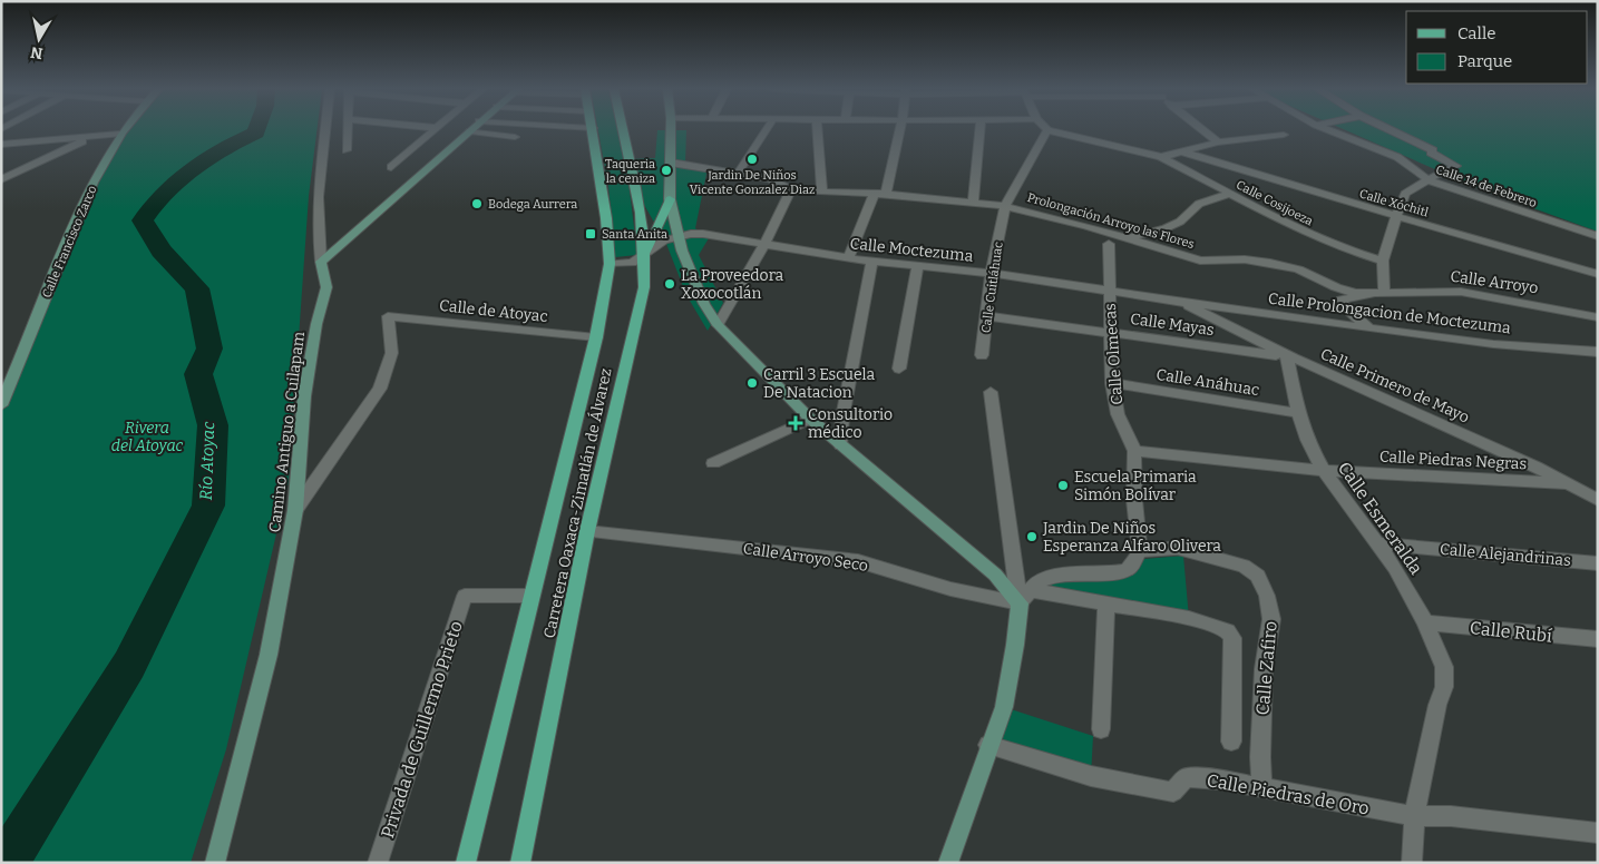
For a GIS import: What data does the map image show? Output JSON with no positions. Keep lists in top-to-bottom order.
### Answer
{
  "streets": {
    "main road": ["Carretera Oaxaca-Zimatlán de Álvarez"],
    "street": [
      "Calle 14 de Febrero",
      "Calle Cosijoeza",
      "Calle Xóchitl",
      "Prolongación Arroyo las Flores",
      "Calle Francisco Zarco",
      "Calle Moctezuma",
      "Calle Arroyo",
      "Calle Cuitláhuac",
      "Calle de Atoyac",
      "Calle Prolongacion de Moctezuma",
      "Calle Mayas",
      "Calle Olmecas",
      "Calle Anáhuac",
      "Calle Primero de Mayo",
      "Camino Antiguo a Cuilapam",
      "Calle Piedras Negras",
      "Calle Esmeralda",
      "Calle Alejandrinas",
      "Calle Arroyo Seco",
      "Calle Rubí",
      "Calle Zafiro",
      "Privada de Guillermo Prieto",
      "Calle Piedras de Oro"
    ]
  },
  "crossings": [
    ["Prolongación Arroyo las Flores", "Calle Arroyo"],
    ["Prolongación Arroyo las Flores", "Calle Cuitláhuac"],
    ["Calle Moctezuma", "Calle Cuitláhuac"],
    ["Calle Moctezuma", "Calle Prolongacion de Moctezuma"],
    ["Calle Moctezuma", "Calle Olmecas"],
    ["Calle Moctezuma", "Calle Primero de Mayo"],
    ["Calle Moctezuma", "Carretera Oaxaca-Zimatlán de Álvarez"],
    ["Calle Cuitláhuac", "Calle Mayas"],
    ["Calle de Atoyac", "Camino Antiguo a Cuilapam"],
    ["Calle de Atoyac", "Carretera Oaxaca-Zimatlán de Álvarez"],
    ["Calle Prolongacion de Moctezuma", "Calle Primero de Mayo"],
    ["Calle Mayas", "Calle Olmecas"],
    ["Calle Mayas", "Calle Primero de Mayo"],
    ["Calle Mayas", "Calle Esmeralda"],
    ["Calle Olmecas", "Calle Anáhuac"],
    ["Calle Olmecas", "Calle Piedras Negras"],
    ["Calle Olmecas", "Calle Zafiro"],
    ["Calle Anáhuac", "Calle Esmeralda"],
    ["Calle Primero de Mayo", "Calle Piedras Negras"],
    ["Calle Primero de Mayo", "Calle Esmeralda"],
    ["Calle Piedras Negras", "Calle Esmeralda"],
    ["Carretera Oaxaca-Zimatlán de Álvarez", "Calle Arroyo Seco"],
    ["Carretera Oaxaca-Zimatlán de Álvarez", "Privada de Guillermo Prieto"],
    ["Calle Esmeralda", "Calle Alejandrinas"],
    ["Calle Esmeralda", "Calle Rubí"],
    ["Calle Esmeralda", "Calle Piedras de Oro"],
    ["Calle Zafiro", "Calle Piedras de Oro"]
  ],
  "water": ["Río Atoyac"],
  "parks": ["Rivera del Atoyac"],
  "places": {
    "other": [
      "Jardin De Niños Vicente Gonzalez Diaz",
      "Taqueria la ceniza",
      "Bodega Aurrera",
      "La Proveedora Xoxocotlán",
      "Carril 3 Escuela De Natacion",
      "Escuela Primaria Simón Bolívar",
      "Jardin De Niños Esperanza Alfaro Olivera"
    ],
    "transit": ["Santa Anita"],
    "health": ["Consultorio médico"]
  },
  "legend": ["Calle", "Parque"],
  "north": "bottom"
}
